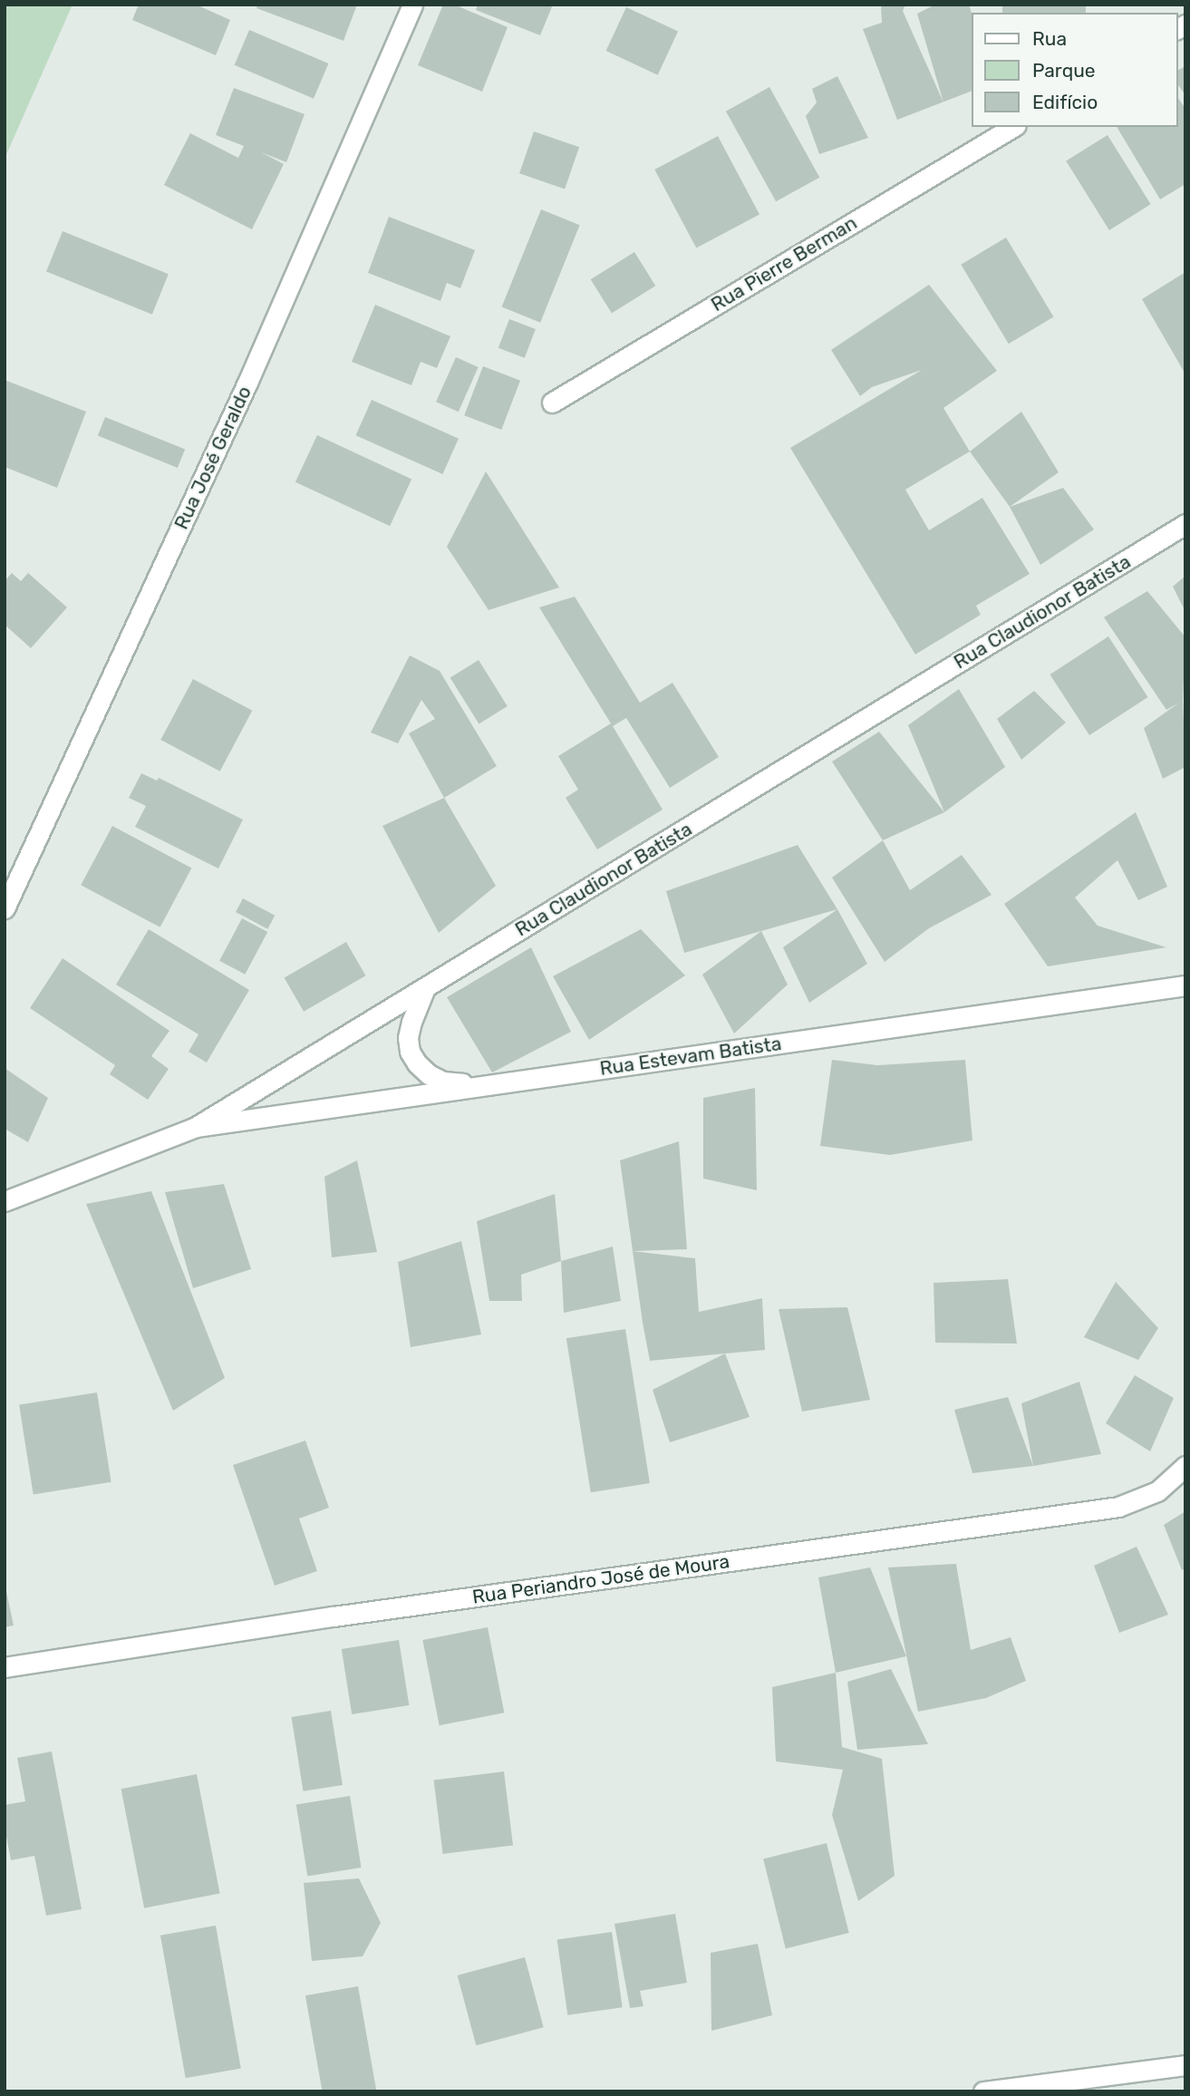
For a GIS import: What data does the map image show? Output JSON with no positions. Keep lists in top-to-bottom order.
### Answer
{
  "streets": {
    "street": [
      "Rua Pierre Berman",
      "Rua José Geraldo",
      "Rua Claudionor Batista",
      "Rua Estevam Batista",
      "Rua Periandro José de Moura"
    ]
  },
  "crossings": [
    ["Rua Claudionor Batista", "Rua Estevam Batista"]
  ],
  "legend": ["Rua", "Parque", "Edifício"]
}
